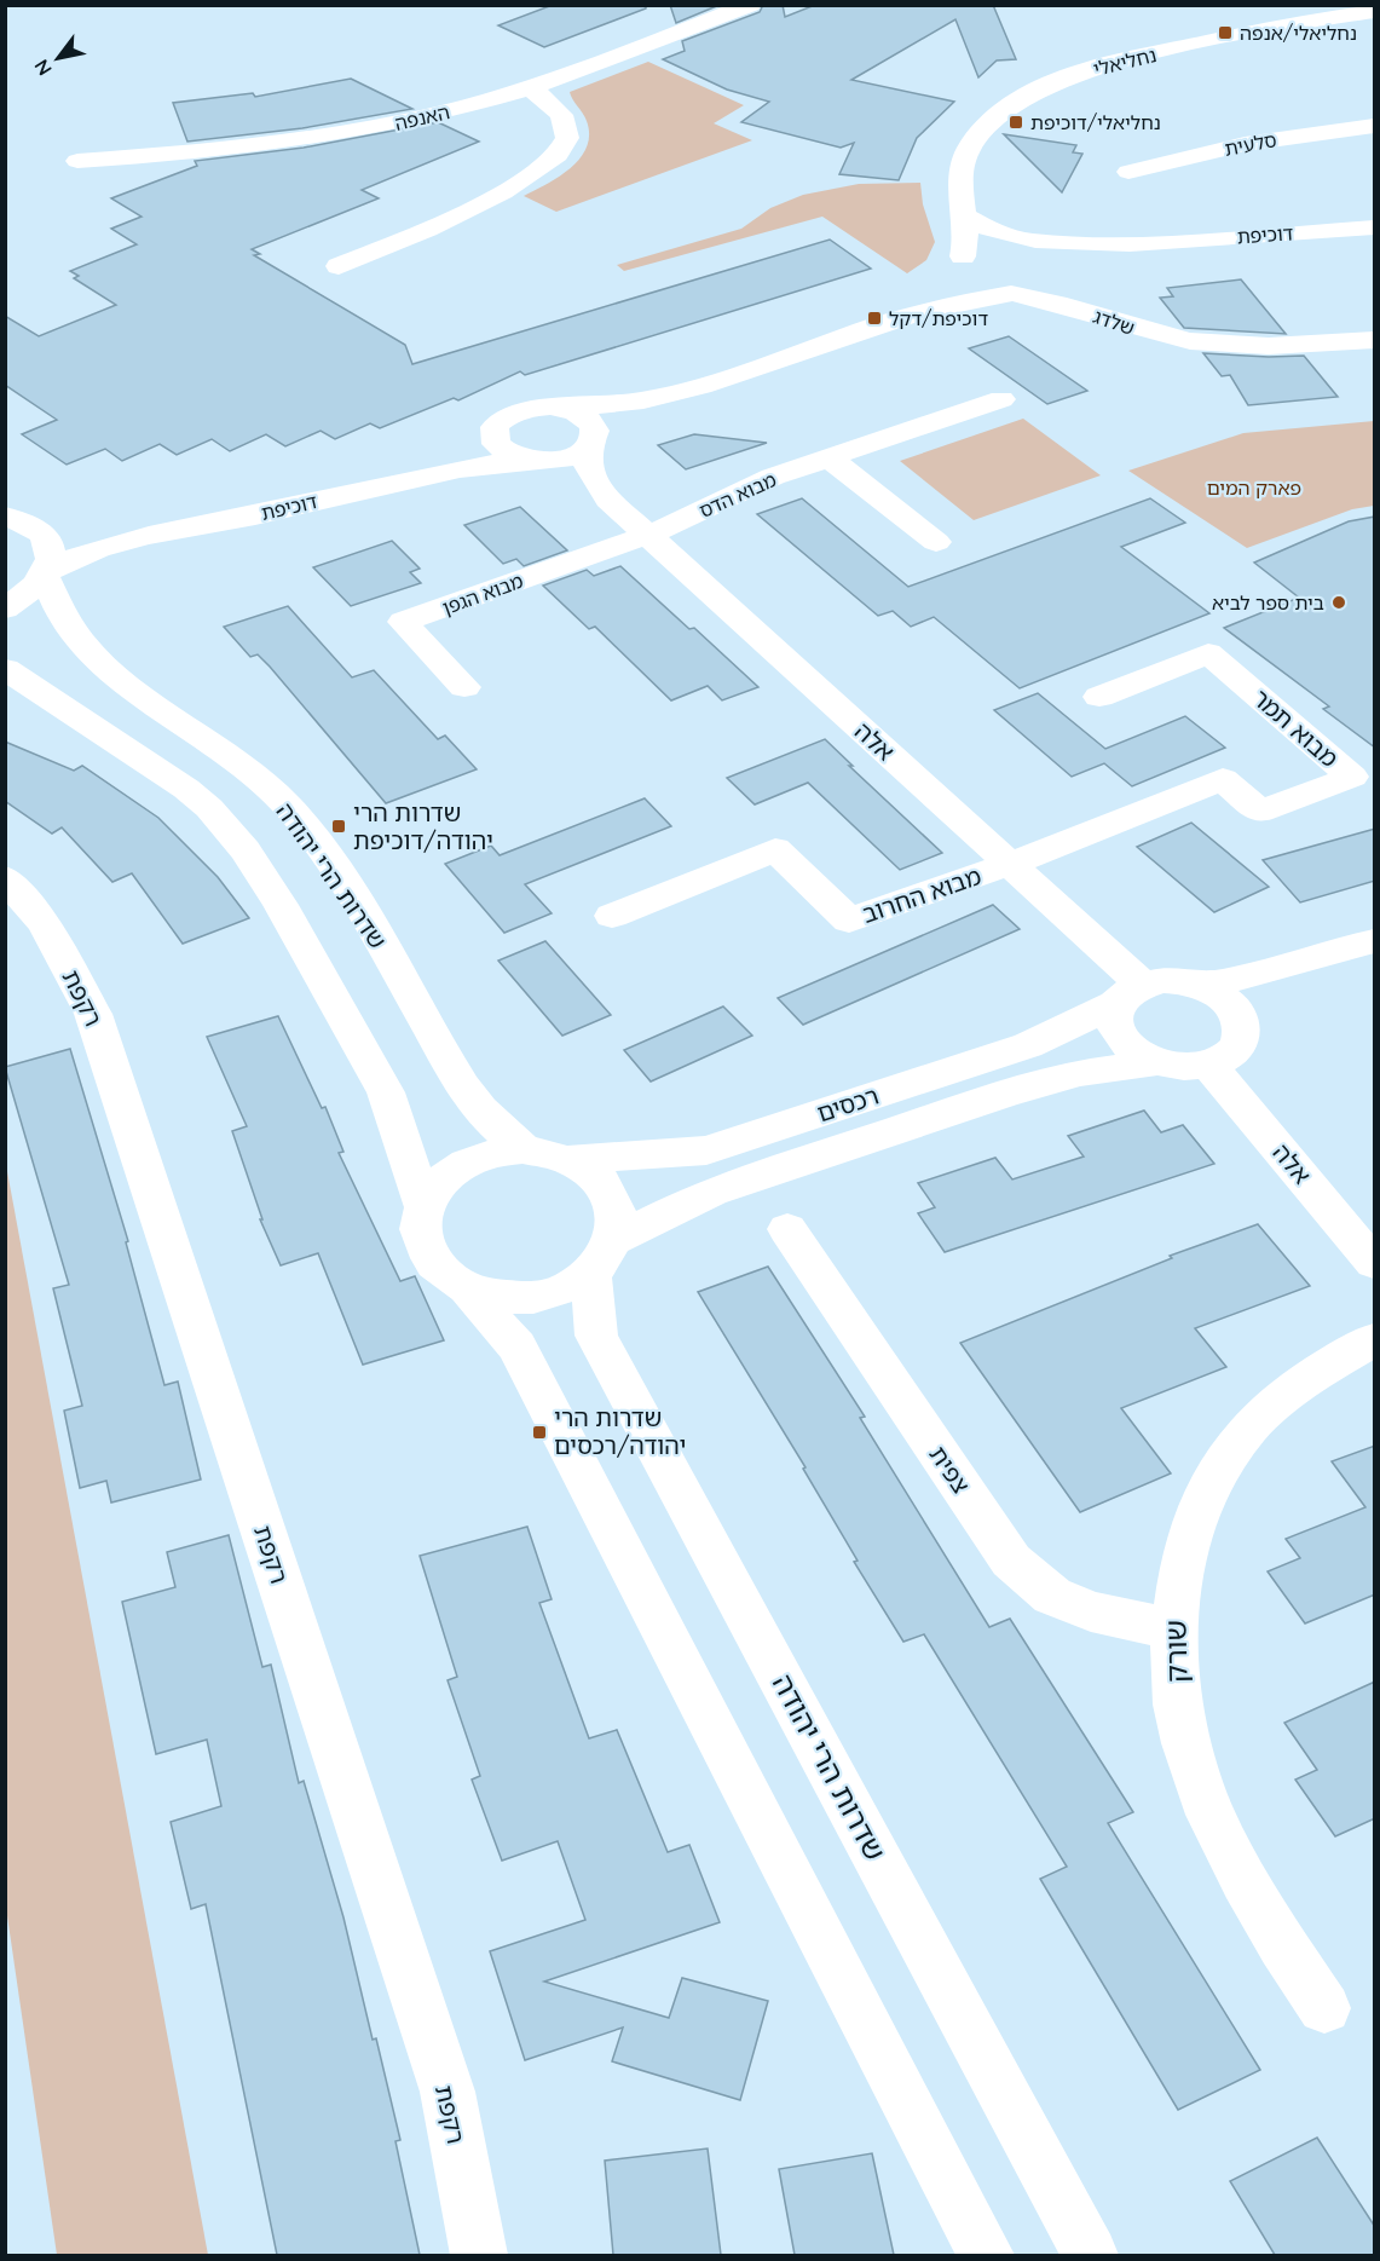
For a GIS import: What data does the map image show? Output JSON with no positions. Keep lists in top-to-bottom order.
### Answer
{
  "streets": {
    "street": [
      "נחליאלי",
      "האנפה",
      "סלעית",
      "דוכיפת",
      "שלדג",
      "מבוא הדס",
      "מבוא הגפן",
      "מבוא תמר",
      "אלה",
      "שדרות הרי יהודה",
      "מבוא החרוב",
      "רקפת",
      "רכסים",
      "צפית",
      "שורק"
    ]
  },
  "crossings": [
    ["דוכיפת", "שלדג"],
    ["דוכיפת", "אלה"],
    ["דוכיפת", "שדרות הרי יהודה"],
    ["מבוא הדס", "מבוא הגפן"],
    ["מבוא הדס", "אלה"],
    ["מבוא הגפן", "אלה"],
    ["מבוא תמר", "אלה"],
    ["מבוא תמר", "מבוא החרוב"],
    ["אלה", "מבוא החרוב"],
    ["אלה", "רכסים"],
    ["שדרות הרי יהודה", "רכסים"],
    ["צפית", "שורק"]
  ],
  "parks": ["פארק המים"],
  "places": {
    "transit": [
      "נחליאלי/אנפה",
      "נחליאלי/דוכיפת",
      "דוכיפת/דקל",
      "שדרות הרי יהודה/דוכיפת",
      "שדרות הרי יהודה/רכסים"
    ],
    "other": ["בית ספר לביא"]
  },
  "north": "bottom left"
}
